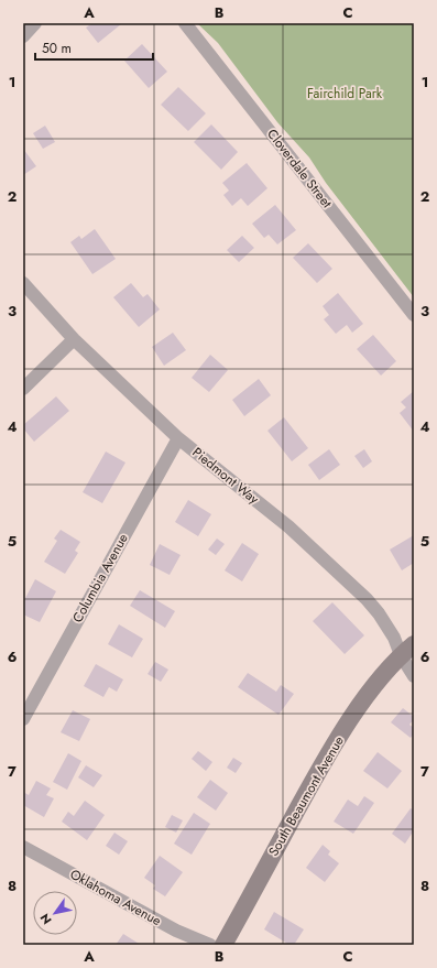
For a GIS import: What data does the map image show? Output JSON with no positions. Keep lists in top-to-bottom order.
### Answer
{
  "streets": {
    "street": [
      "Cloverdale Street",
      "Piedmont Way",
      "Columbia Avenue",
      "South Beaumont Avenue",
      "Oklahoma Avenue"
    ]
  },
  "crossings": [
    ["Piedmont Way", "Columbia Avenue"],
    ["Piedmont Way", "South Beaumont Avenue"]
  ],
  "parks": ["Fairchild Park"],
  "scale_bar": "50 m",
  "north": "bottom left",
  "grid": {
    "columns": ["A", "B", "C"],
    "rows": [
      "1",
      "2",
      "3",
      "4",
      "5",
      "6",
      "7",
      "8"
    ]
  }
}
